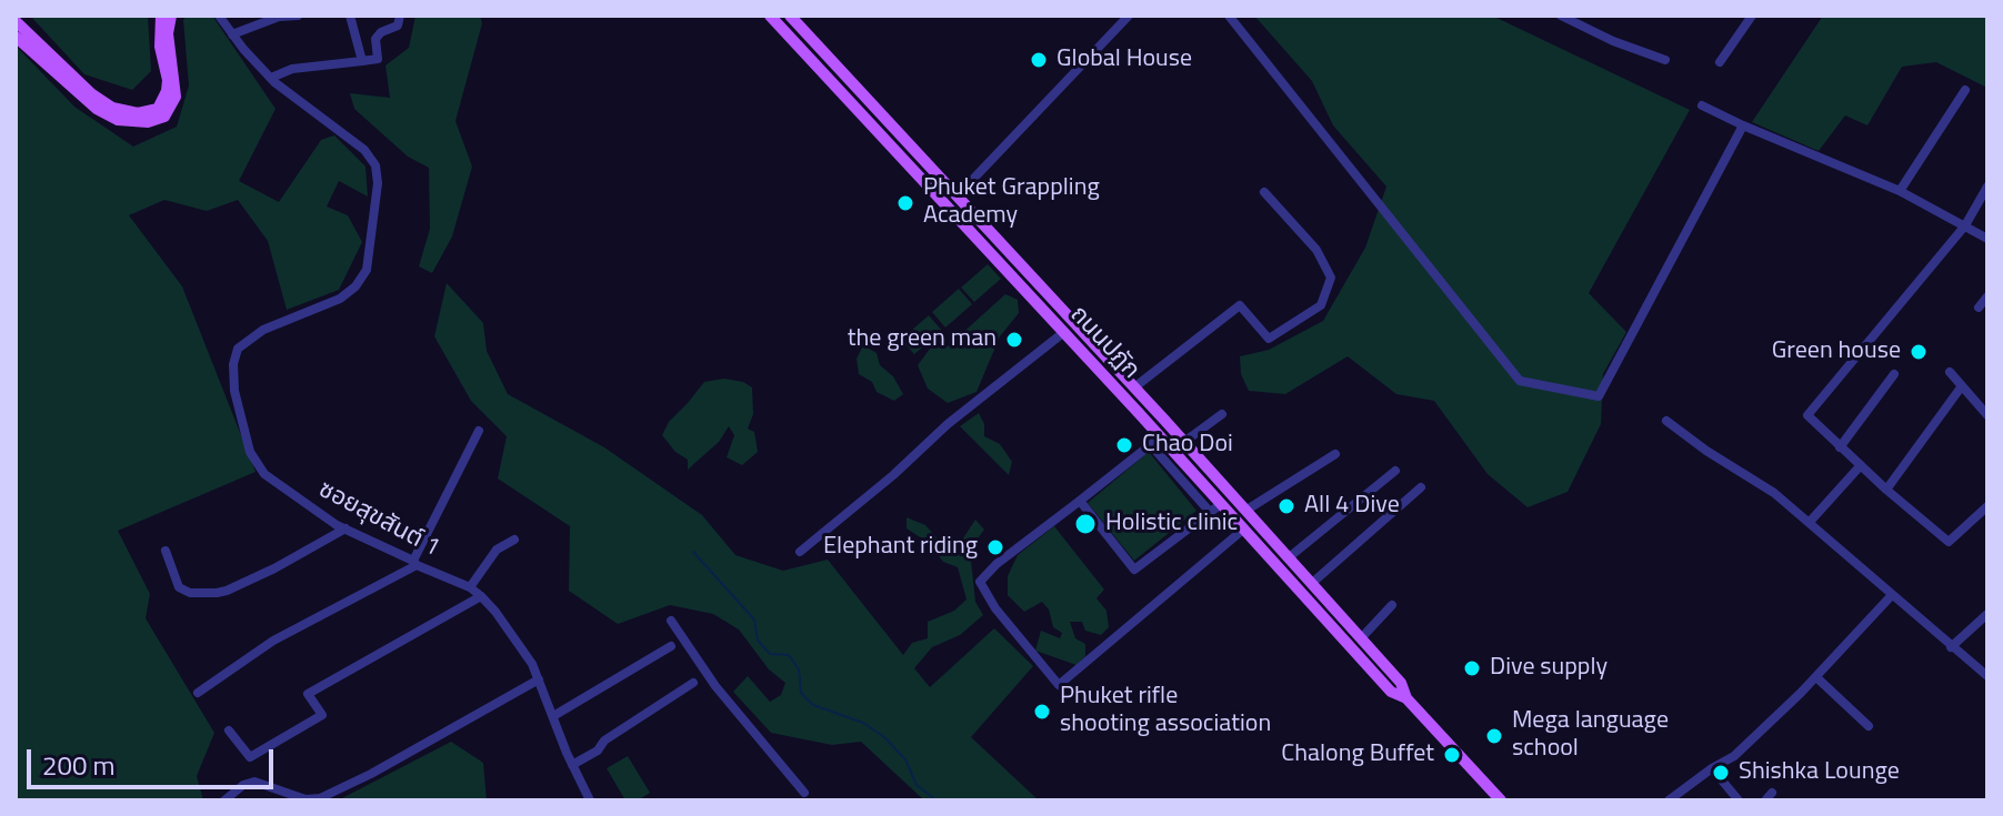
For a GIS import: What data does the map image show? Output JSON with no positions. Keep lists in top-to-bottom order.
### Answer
{
  "streets": {
    "main road": ["ถนนปฏัก"],
    "street": ["ซอยสุขสันต์ 1"]
  },
  "places": [
    "Global House",
    "Phuket Grappling Academy",
    "the green man",
    "Green house",
    "Chao Doi",
    "All 4 Dive",
    "Holistic clinic",
    "Elephant riding",
    "Dive supply",
    "Phuket rifle shooting association",
    "Mega language school",
    "Chalong Buffet",
    "Shishka Lounge"
  ],
  "scale_bar": "200 m"
}
